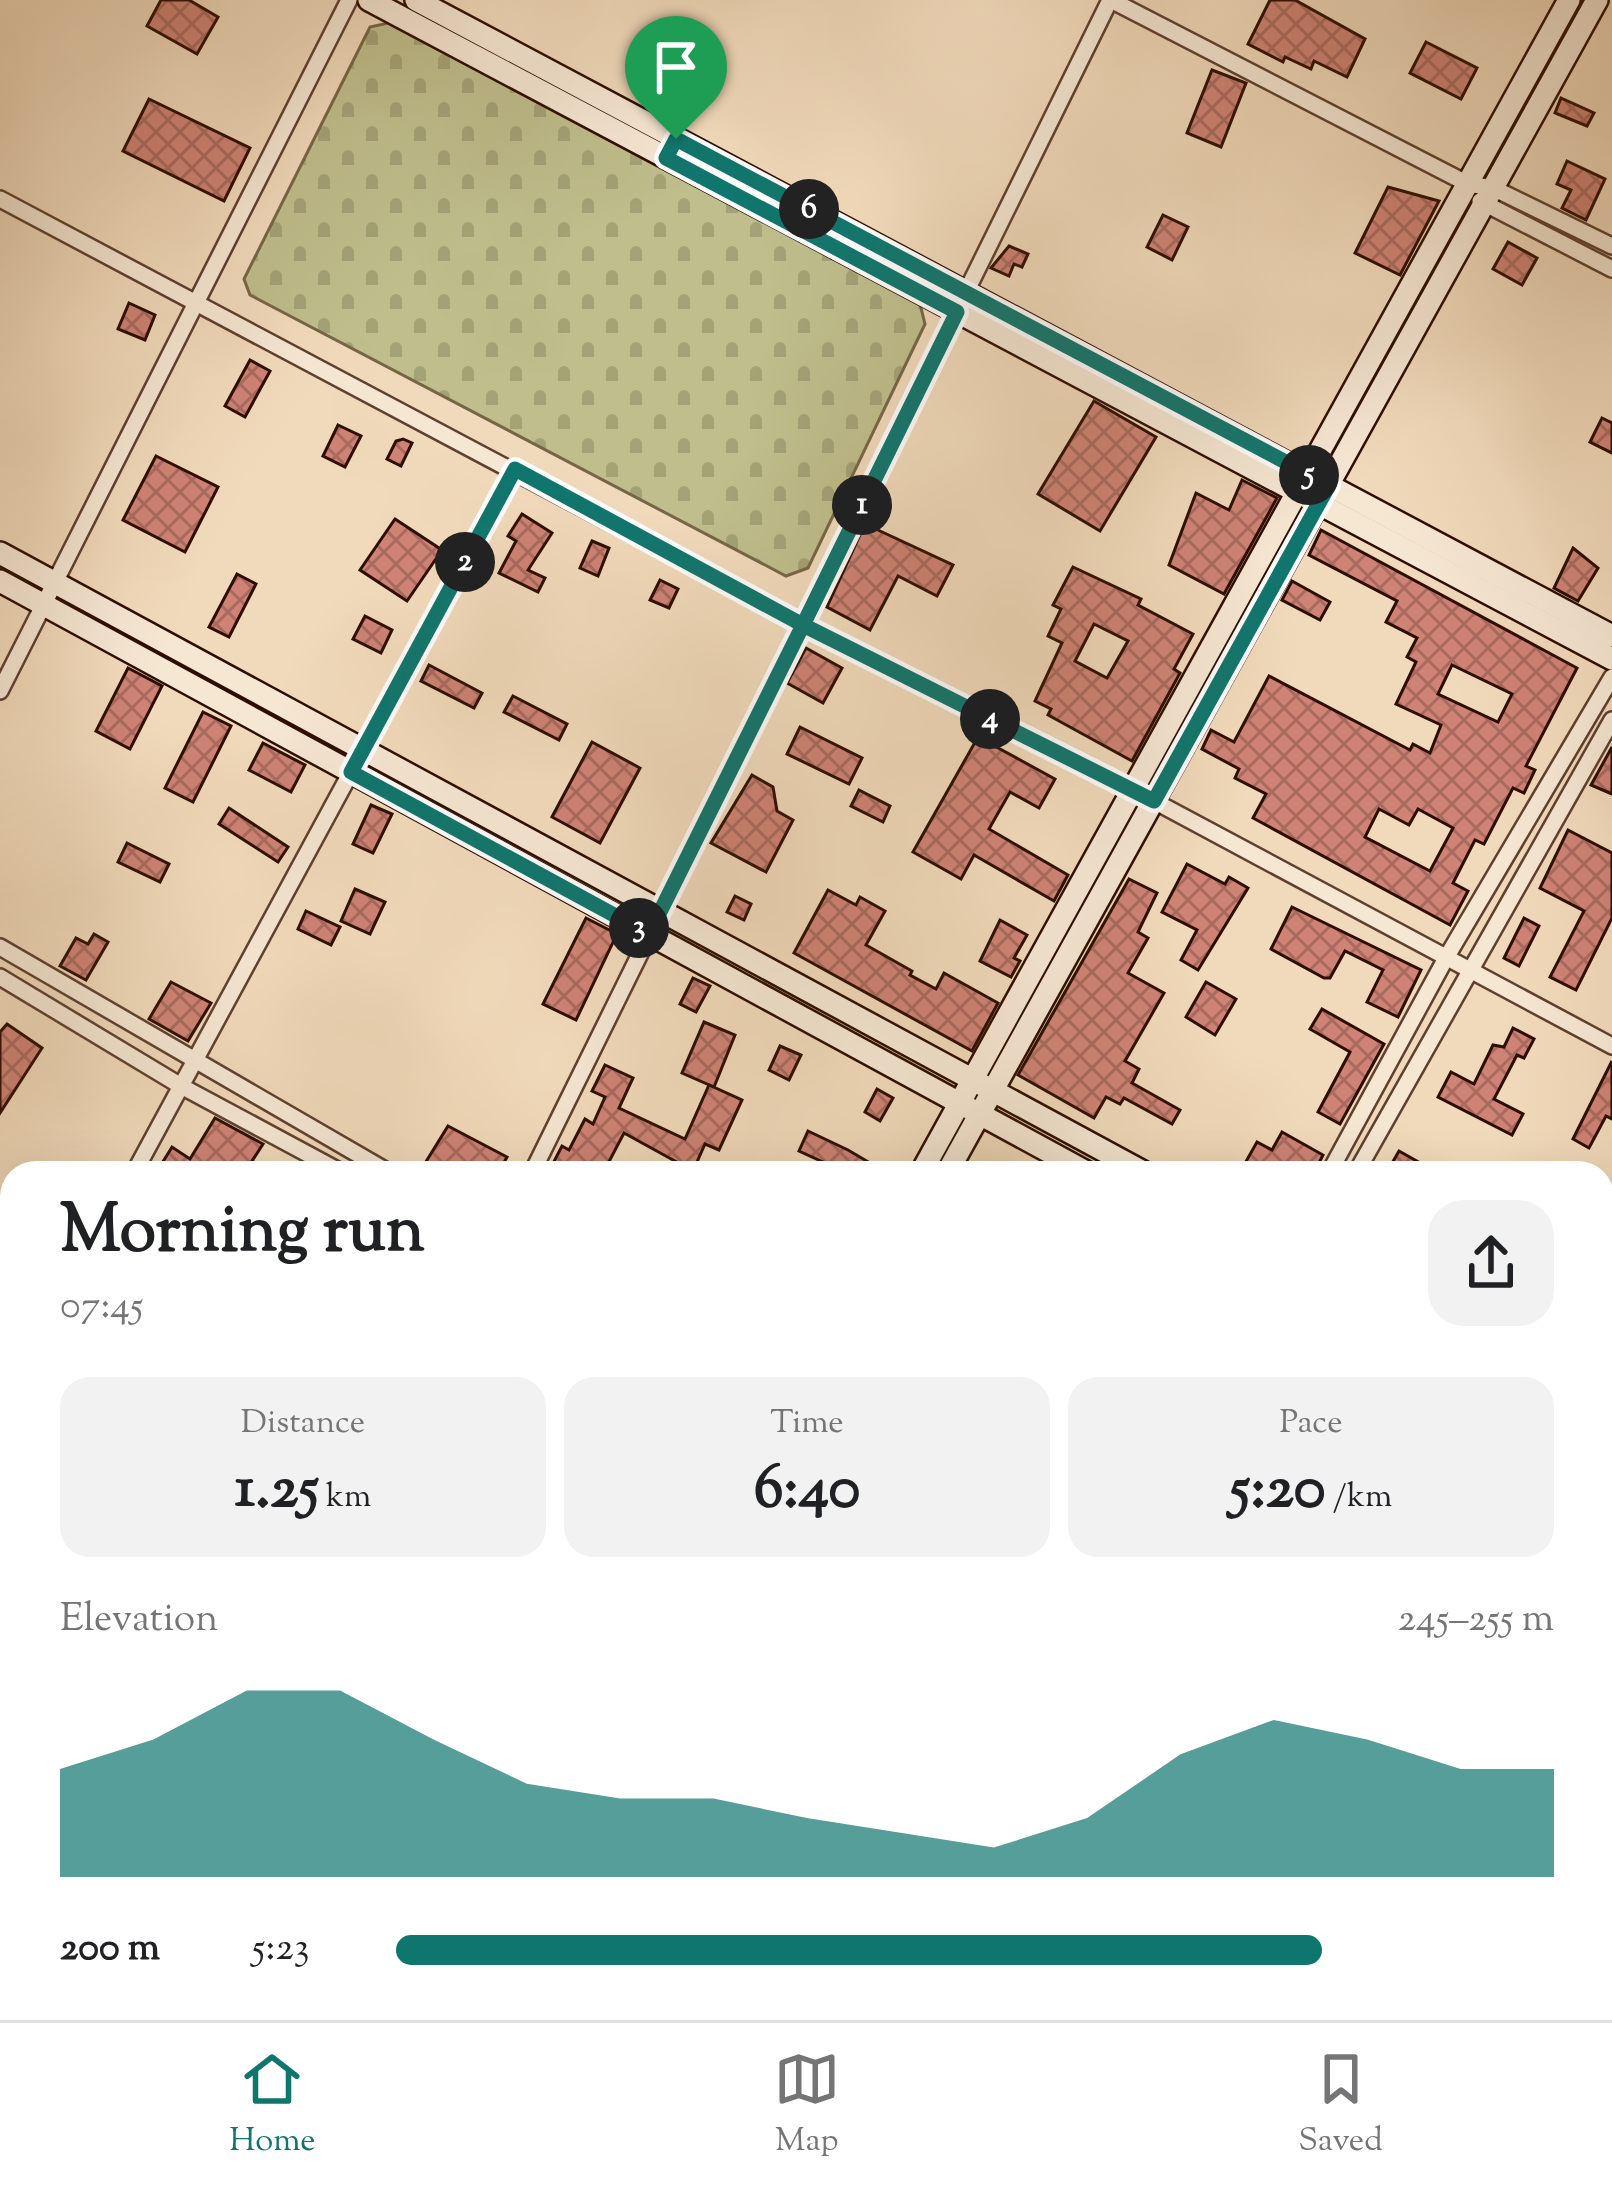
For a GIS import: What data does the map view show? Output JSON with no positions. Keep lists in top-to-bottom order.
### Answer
{
  "page": {
    "pins": [
      "6",
      "5",
      "1",
      "2",
      "4",
      "3"
    ],
    "heading": ["Morning run", "07:45"],
    "stats": [
      ["Distance", "1.25 km"],
      ["Time", "6:40"],
      ["Pace", "5:20 /km"]
    ],
    "chart": ["Elevation", "245–255 m"],
    "list": [
      {
        "name": "200 m",
        "note": "5:23"
      }
    ],
    "tabs": ["Home", "Map", "Saved"]
  }
}
